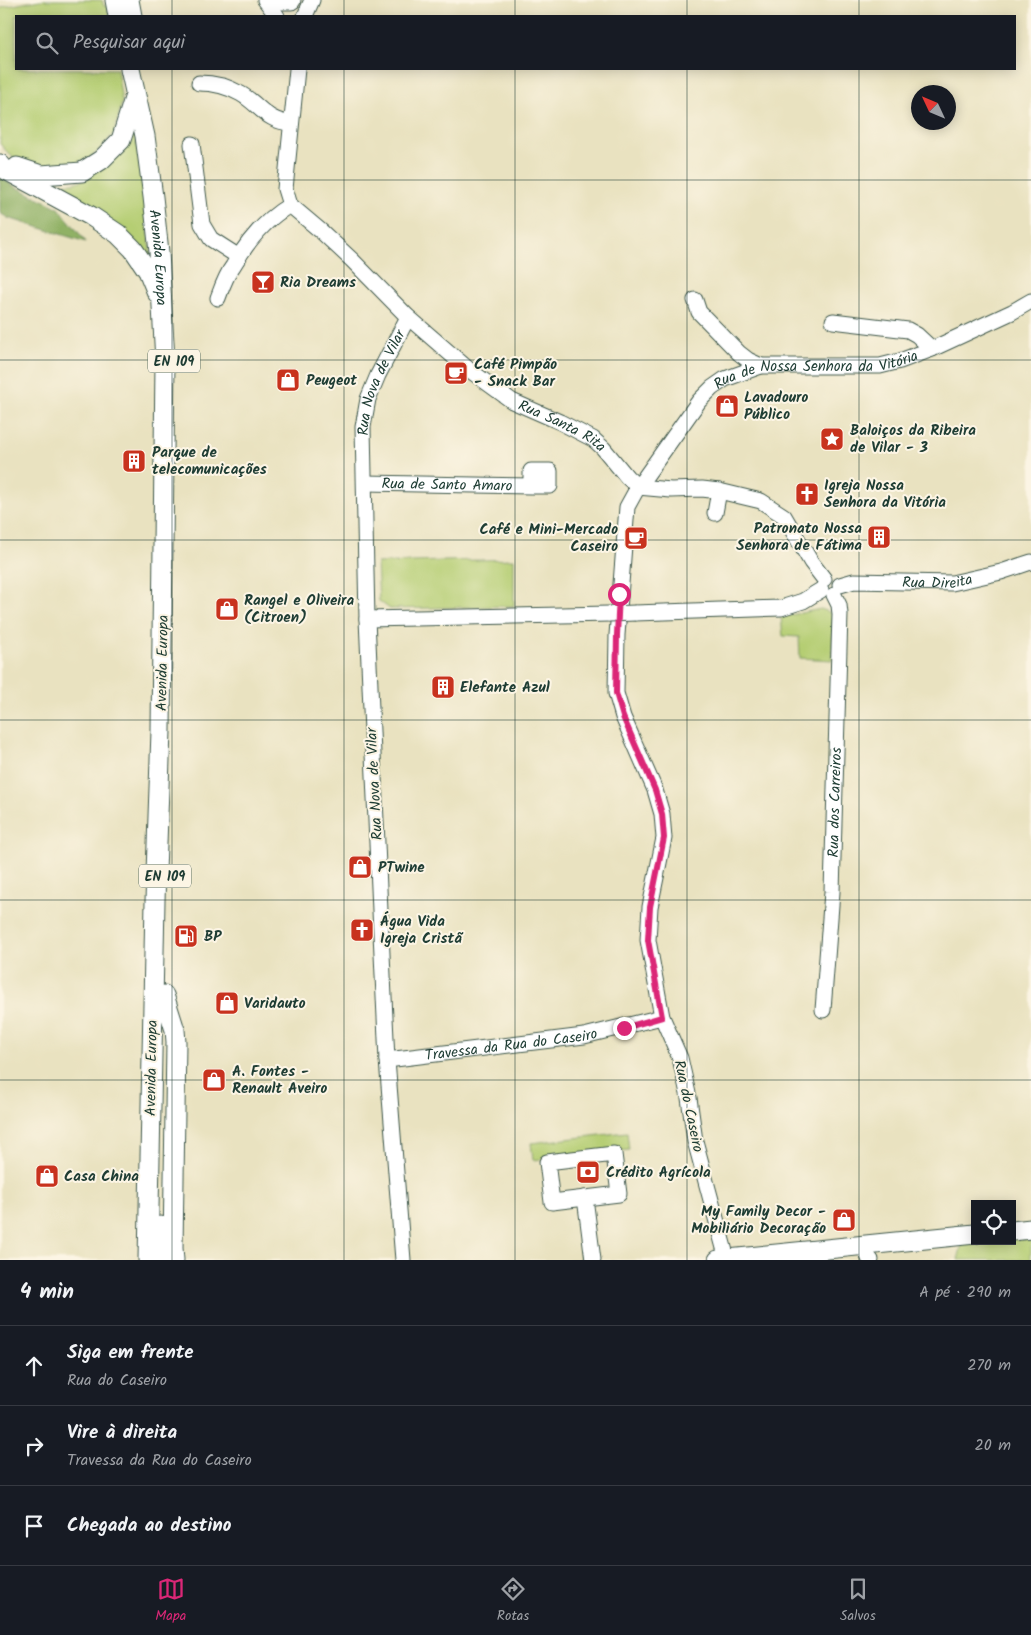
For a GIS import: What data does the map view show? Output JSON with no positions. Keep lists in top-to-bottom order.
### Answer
{
  "streets": {
    "main road": ["Avenida Europa", "EN 109"],
    "street": [
      "Rua de Nossa Senhora da Vitória",
      "Rua Nova de Vilar",
      "Rua Santa Rita",
      "Rua de Santo Amaro",
      "Rua Direita",
      "Rua dos Carreiros",
      "Travessa da Rua do Caseiro",
      "Rua do Caseiro"
    ]
  },
  "crossings": [
    ["Rua de Nossa Senhora da Vitória", "Rua Santa Rita"],
    ["Rua de Nossa Senhora da Vitória", "Rua do Caseiro"],
    ["Rua Nova de Vilar", "Rua Santa Rita"],
    ["Rua Nova de Vilar", "Rua de Santo Amaro"],
    ["Rua Nova de Vilar", "Rua Direita"],
    ["Rua Nova de Vilar", "Travessa da Rua do Caseiro"],
    ["Rua Santa Rita", "Rua do Caseiro"],
    ["Rua Direita", "Rua dos Carreiros"],
    ["Travessa da Rua do Caseiro", "Rua do Caseiro"]
  ],
  "places": {
    "bar": ["Ria Dreams"],
    "cafe": ["Café Pimpão - Snack Bar", "Café e Mini-Mercado Caseiro"],
    "shop": [
      "Peugeot",
      "Lavadouro Público",
      "Rangel e Oliveira (Citroen)",
      "PTwine",
      "Varidauto",
      "A. Fontes - Renault Aveiro",
      "Casa China",
      "My Family Decor - Mobiliário Decoração"
    ],
    "place": ["Baloiços da Ribeira de Vilar - 3"],
    "building": ["Parque de telecomunicações", "Patronato Nossa Senhora de Fátima", "Elefante Azul"],
    "church": ["Igreja Nossa Senhora da Vitória", "Água Vida Igreja Cristã"],
    "fuel station": ["BP"],
    "bank": ["Crédito Agrícola"]
  },
  "north": "top left",
  "page": {
    "search": "Pesquisar aqui",
    "heading": ["4 min", "A pé · 290 m"],
    "list": [
      ["Siga em frente", "Rua do Caseiro", "270 m"],
      ["Vire à direita", "Travessa da Rua do Caseiro", "20 m"],
      "Chegada ao destino"
    ],
    "nav": ["Mapa", "Rotas", "Salvos"]
  }
}
